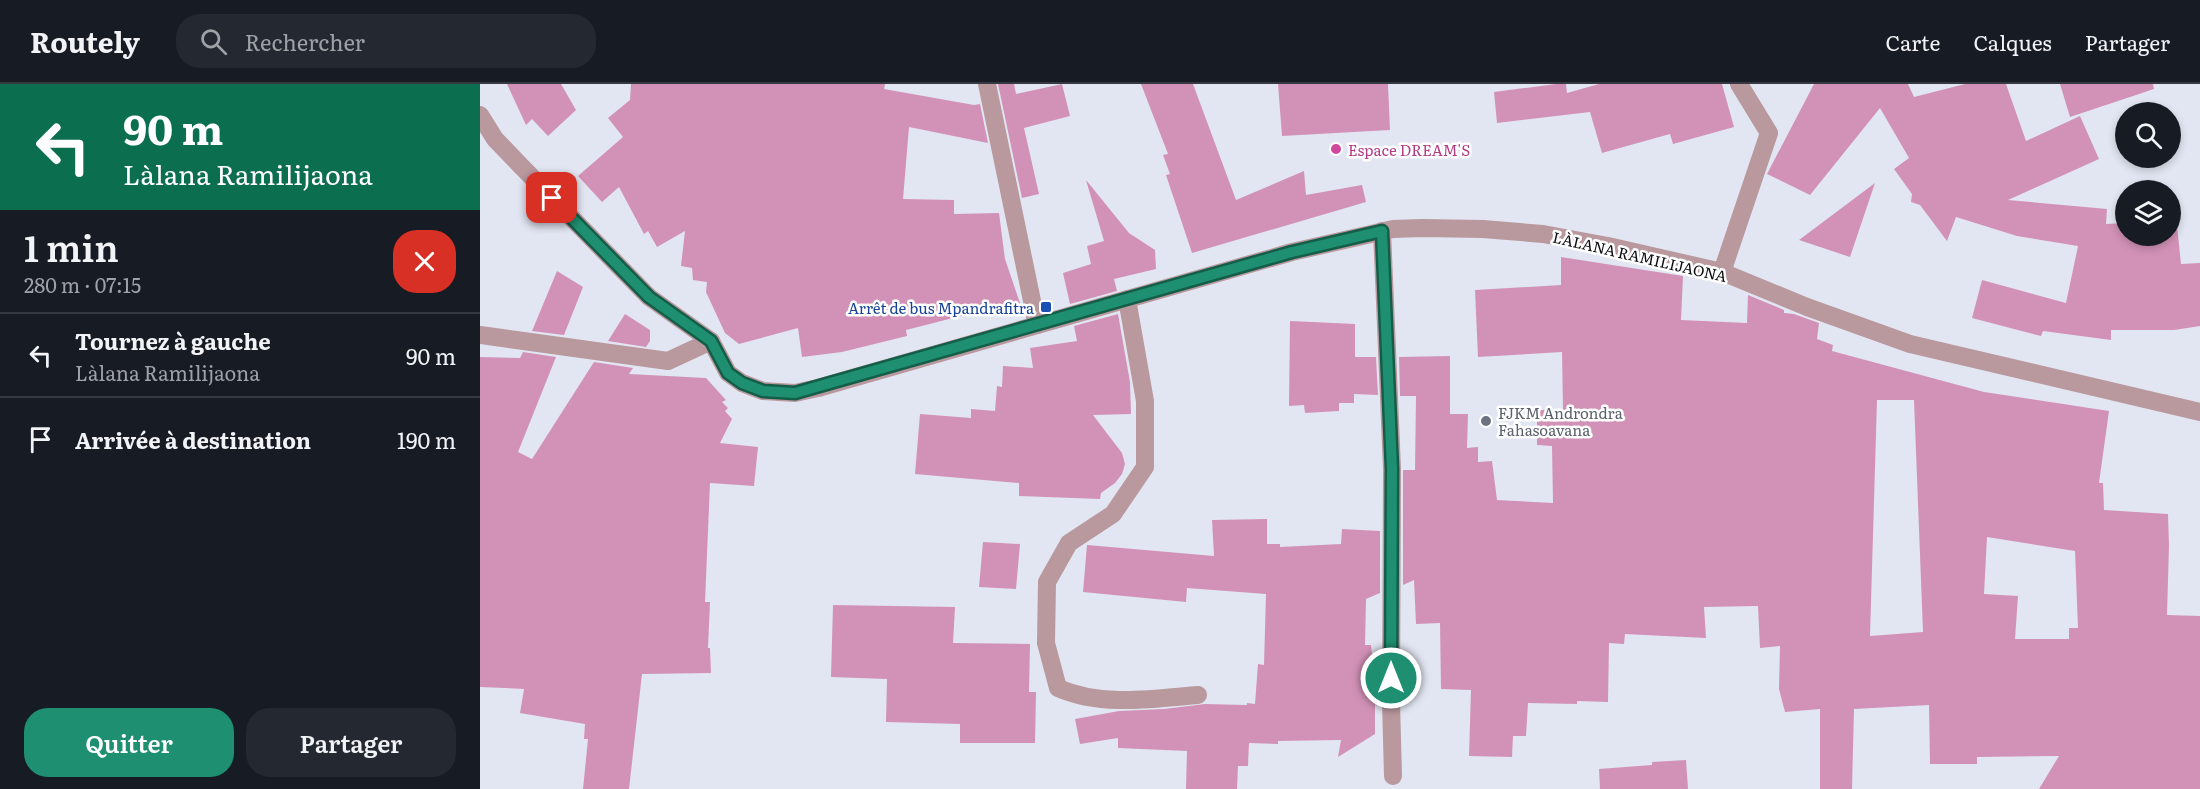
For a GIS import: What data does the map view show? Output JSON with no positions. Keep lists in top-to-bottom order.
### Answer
{
  "streets": {
    "street": ["LÀLANA RAMILIJAONA"]
  },
  "places": {
    "other": ["Espace DREAM'S", "FJKM Androndra Fahasoavana"],
    "transit": ["Arrêt de bus Mpandrafitra"]
  },
  "page": {
    "header": "Routely",
    "search": "Rechercher",
    "nav": ["Carte", "Calques", "Partager"],
    "turn": ["90 m", "Làlana Ramilijaona"],
    "heading": ["1 min", "280 m · 07:15"],
    "list": [
      {
        "name": "Tournez à gauche",
        "note": "Làlana Ramilijaona",
        "value": "90 m"
      },
      {
        "name": "Arrivée à destination",
        "value": "190 m"
      }
    ],
    "buttons": ["Quitter", "Partager"]
  }
}
